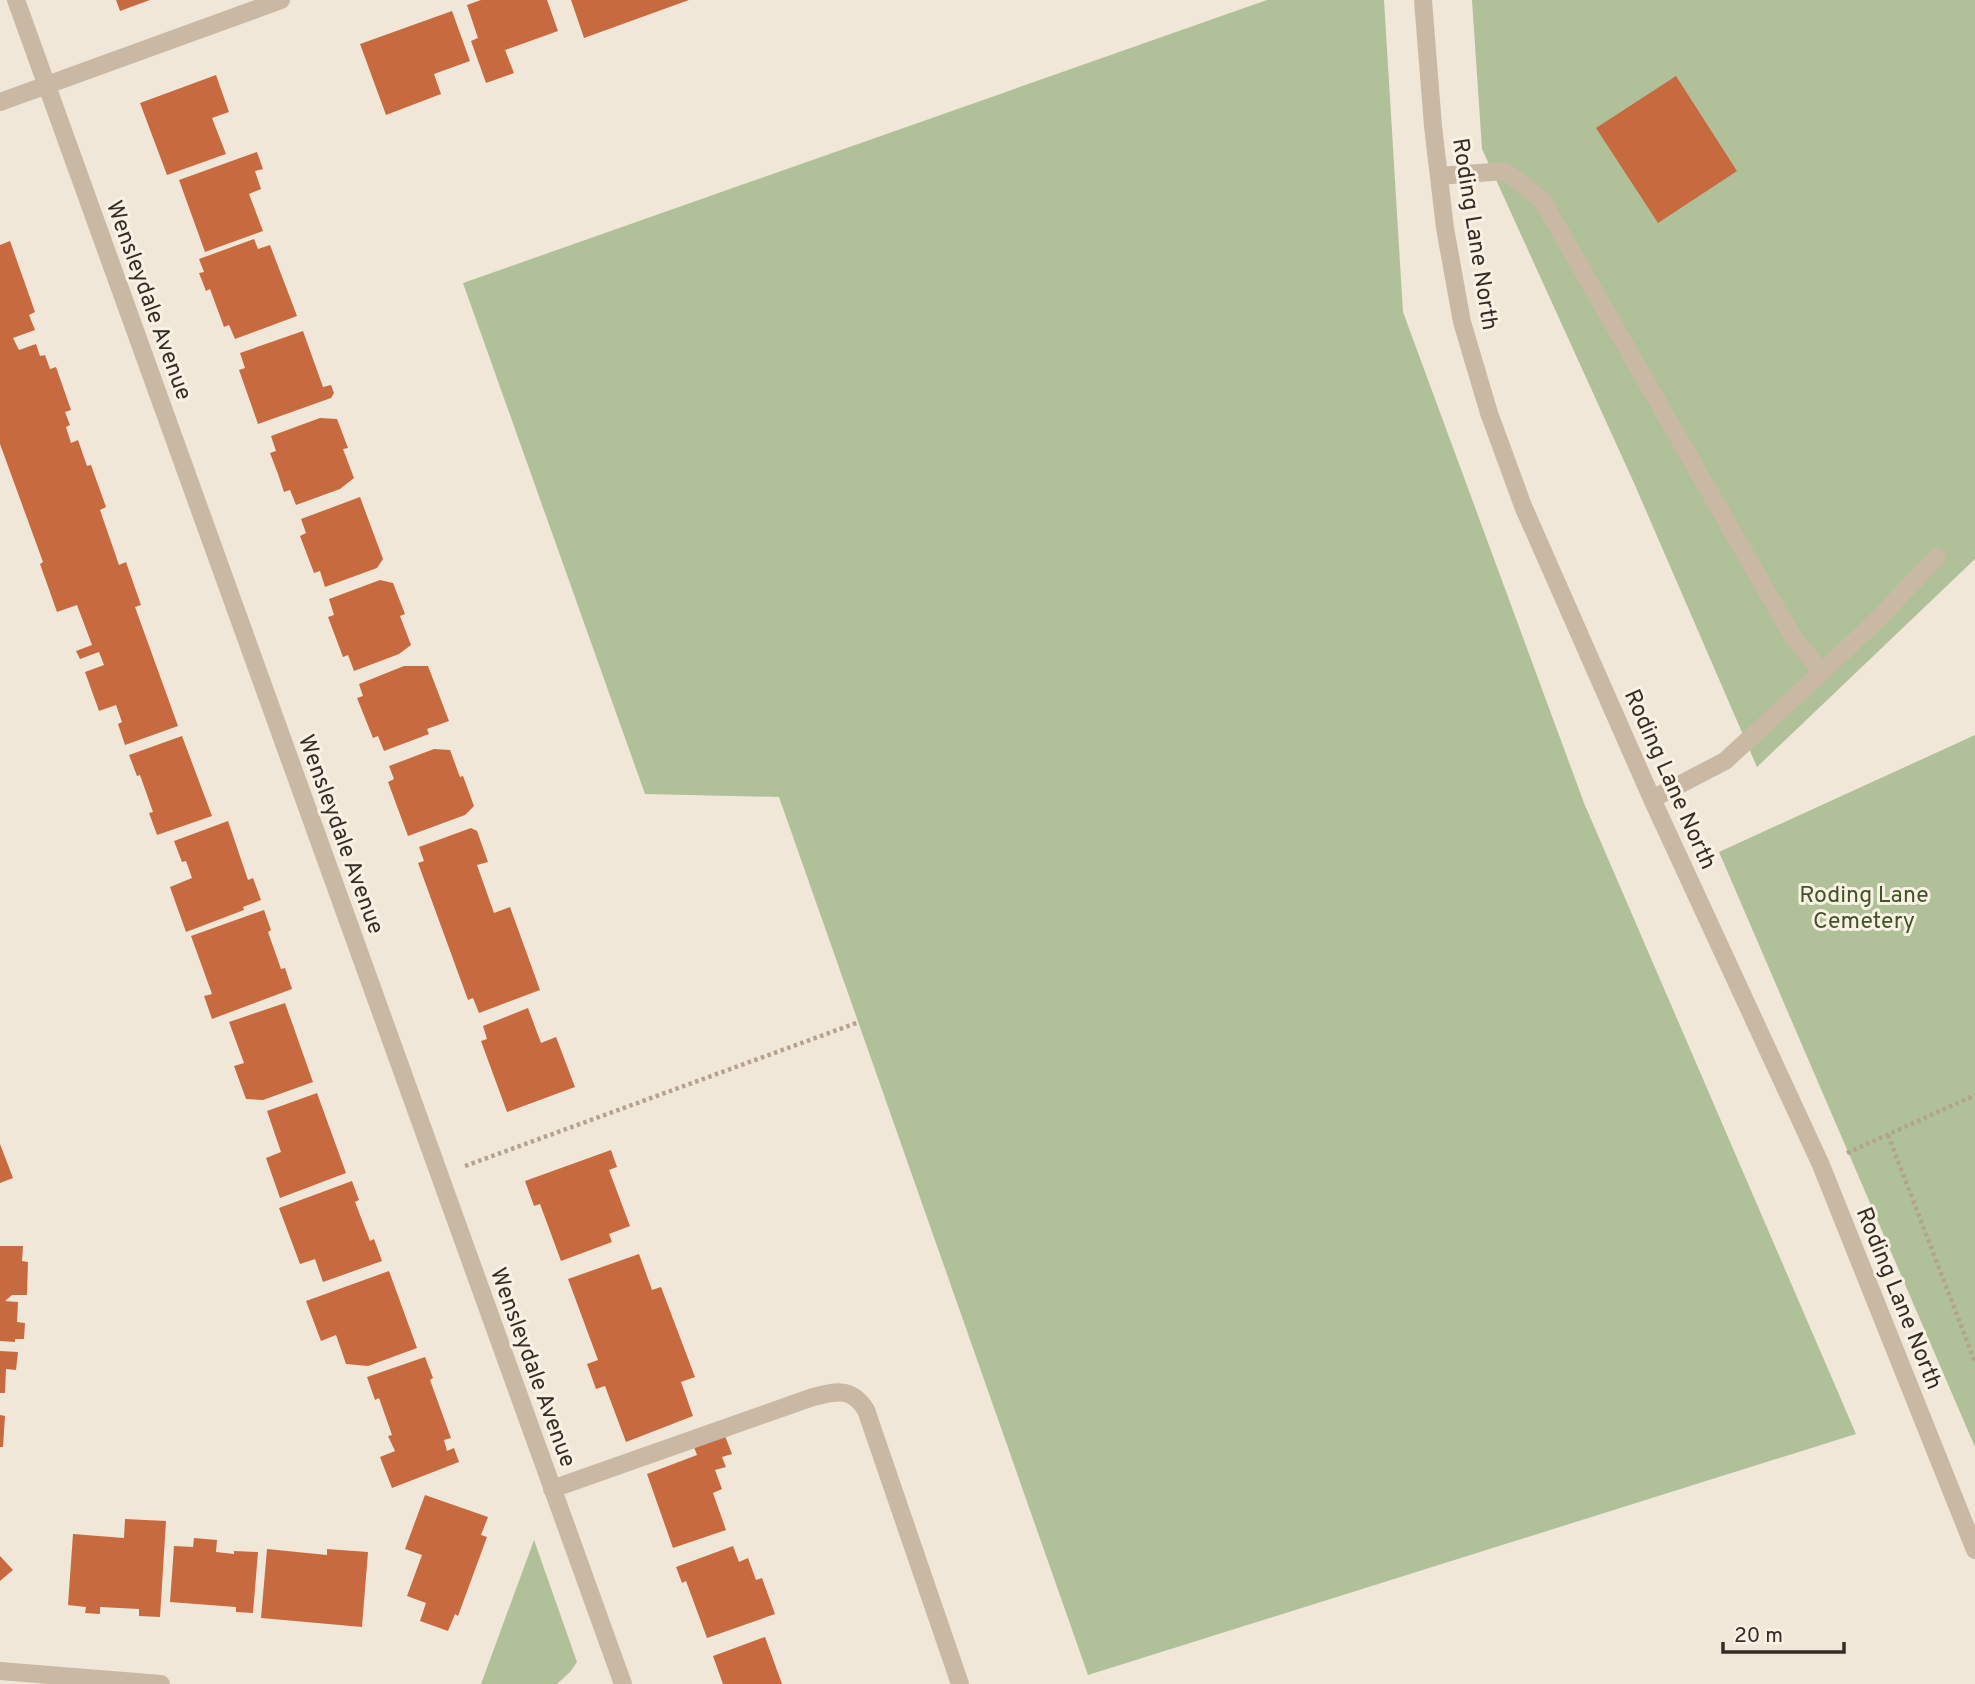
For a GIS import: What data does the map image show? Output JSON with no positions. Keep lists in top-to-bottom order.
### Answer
{
  "streets": {
    "street": ["Roding Lane North", "Wensleydale Avenue"]
  },
  "parks": ["Roding Lane Cemetery"],
  "scale_bar": "20 m"
}
